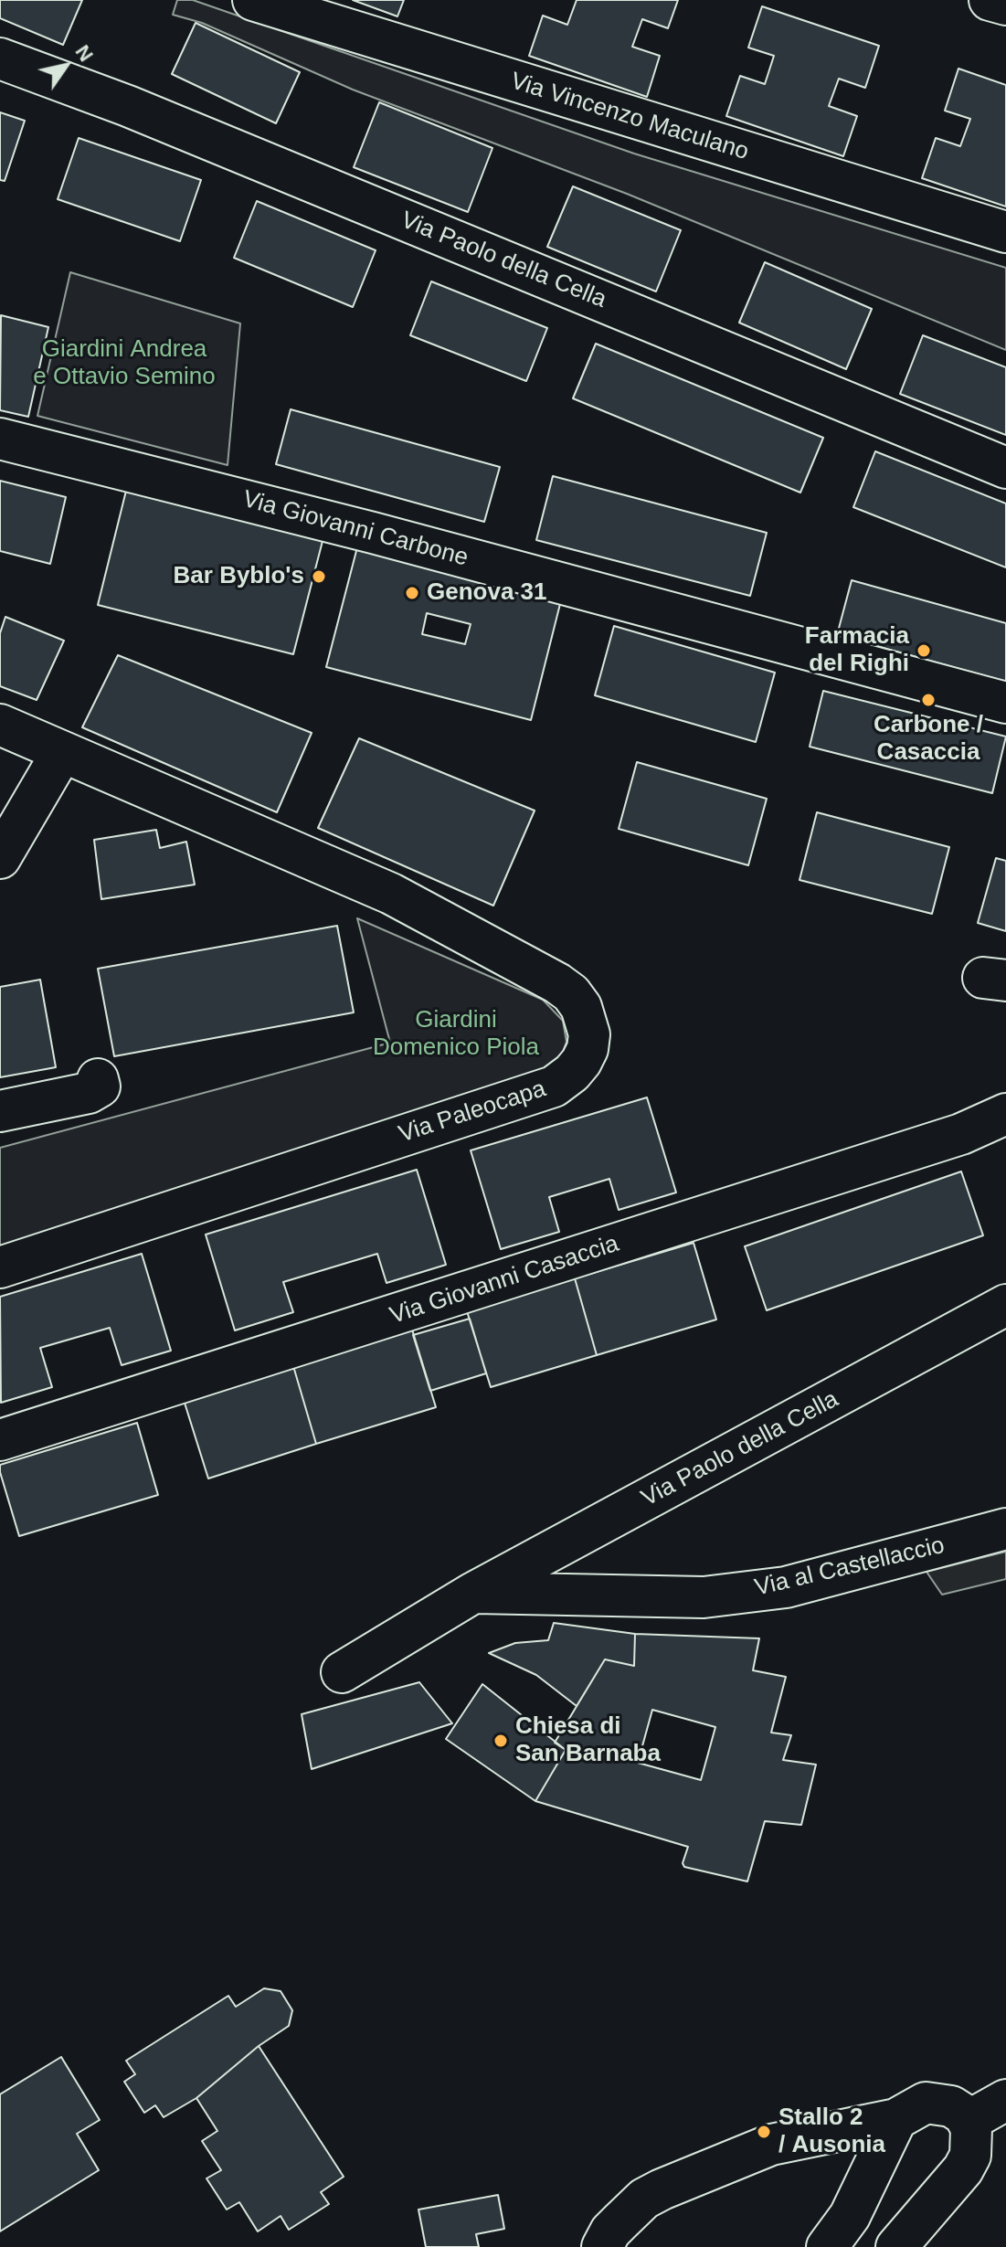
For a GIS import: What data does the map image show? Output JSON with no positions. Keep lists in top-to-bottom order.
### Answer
{
  "streets": {
    "street": [
      "Via Vincenzo Maculano",
      "Via Paolo della Cella",
      "Via Giovanni Carbone",
      "Via Paleocapa",
      "Via Giovanni Casaccia",
      "Via al Castellaccio"
    ]
  },
  "crossings": [
    ["Via Paolo della Cella", "Via al Castellaccio"]
  ],
  "parks": ["Giardini Andrea e Ottavio Semino", "Giardini Domenico Piola"],
  "places": [
    "Bar Byblo's",
    "Genova 31",
    "Farmacia del Righi",
    "Carbone / Casaccia",
    "Chiesa di San Barnaba",
    "Stallo 2 / Ausonia"
  ],
  "north": "top right"
}
